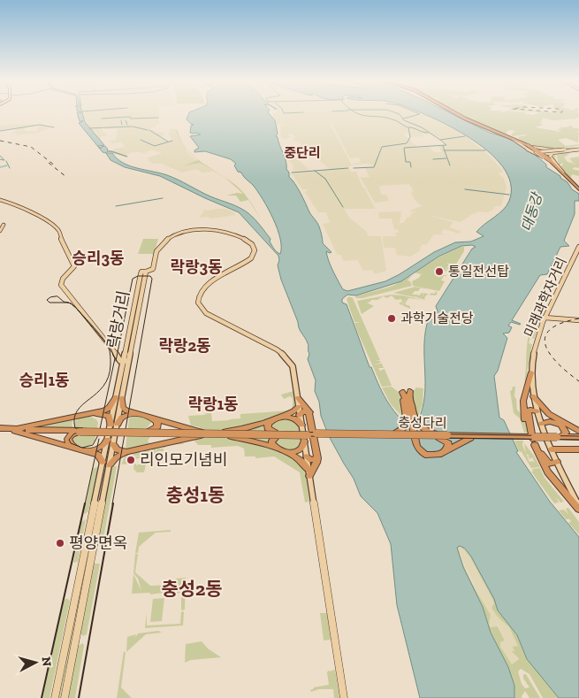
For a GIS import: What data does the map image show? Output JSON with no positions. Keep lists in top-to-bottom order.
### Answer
{
  "streets": {
    "highway": ["충성다리"],
    "main road": ["미래과학자거리", "락랑거리"]
  },
  "districts": [
    "중단리",
    "승리3동",
    "락랑3동",
    "락랑2동",
    "승리1동",
    "락랑1동",
    "충성1동",
    "충성2동"
  ],
  "water": ["대동강"],
  "places": [
    "통일전선탑",
    "과학기술전당",
    "리인모기념비",
    "평양면옥"
  ],
  "north": "right"
}
